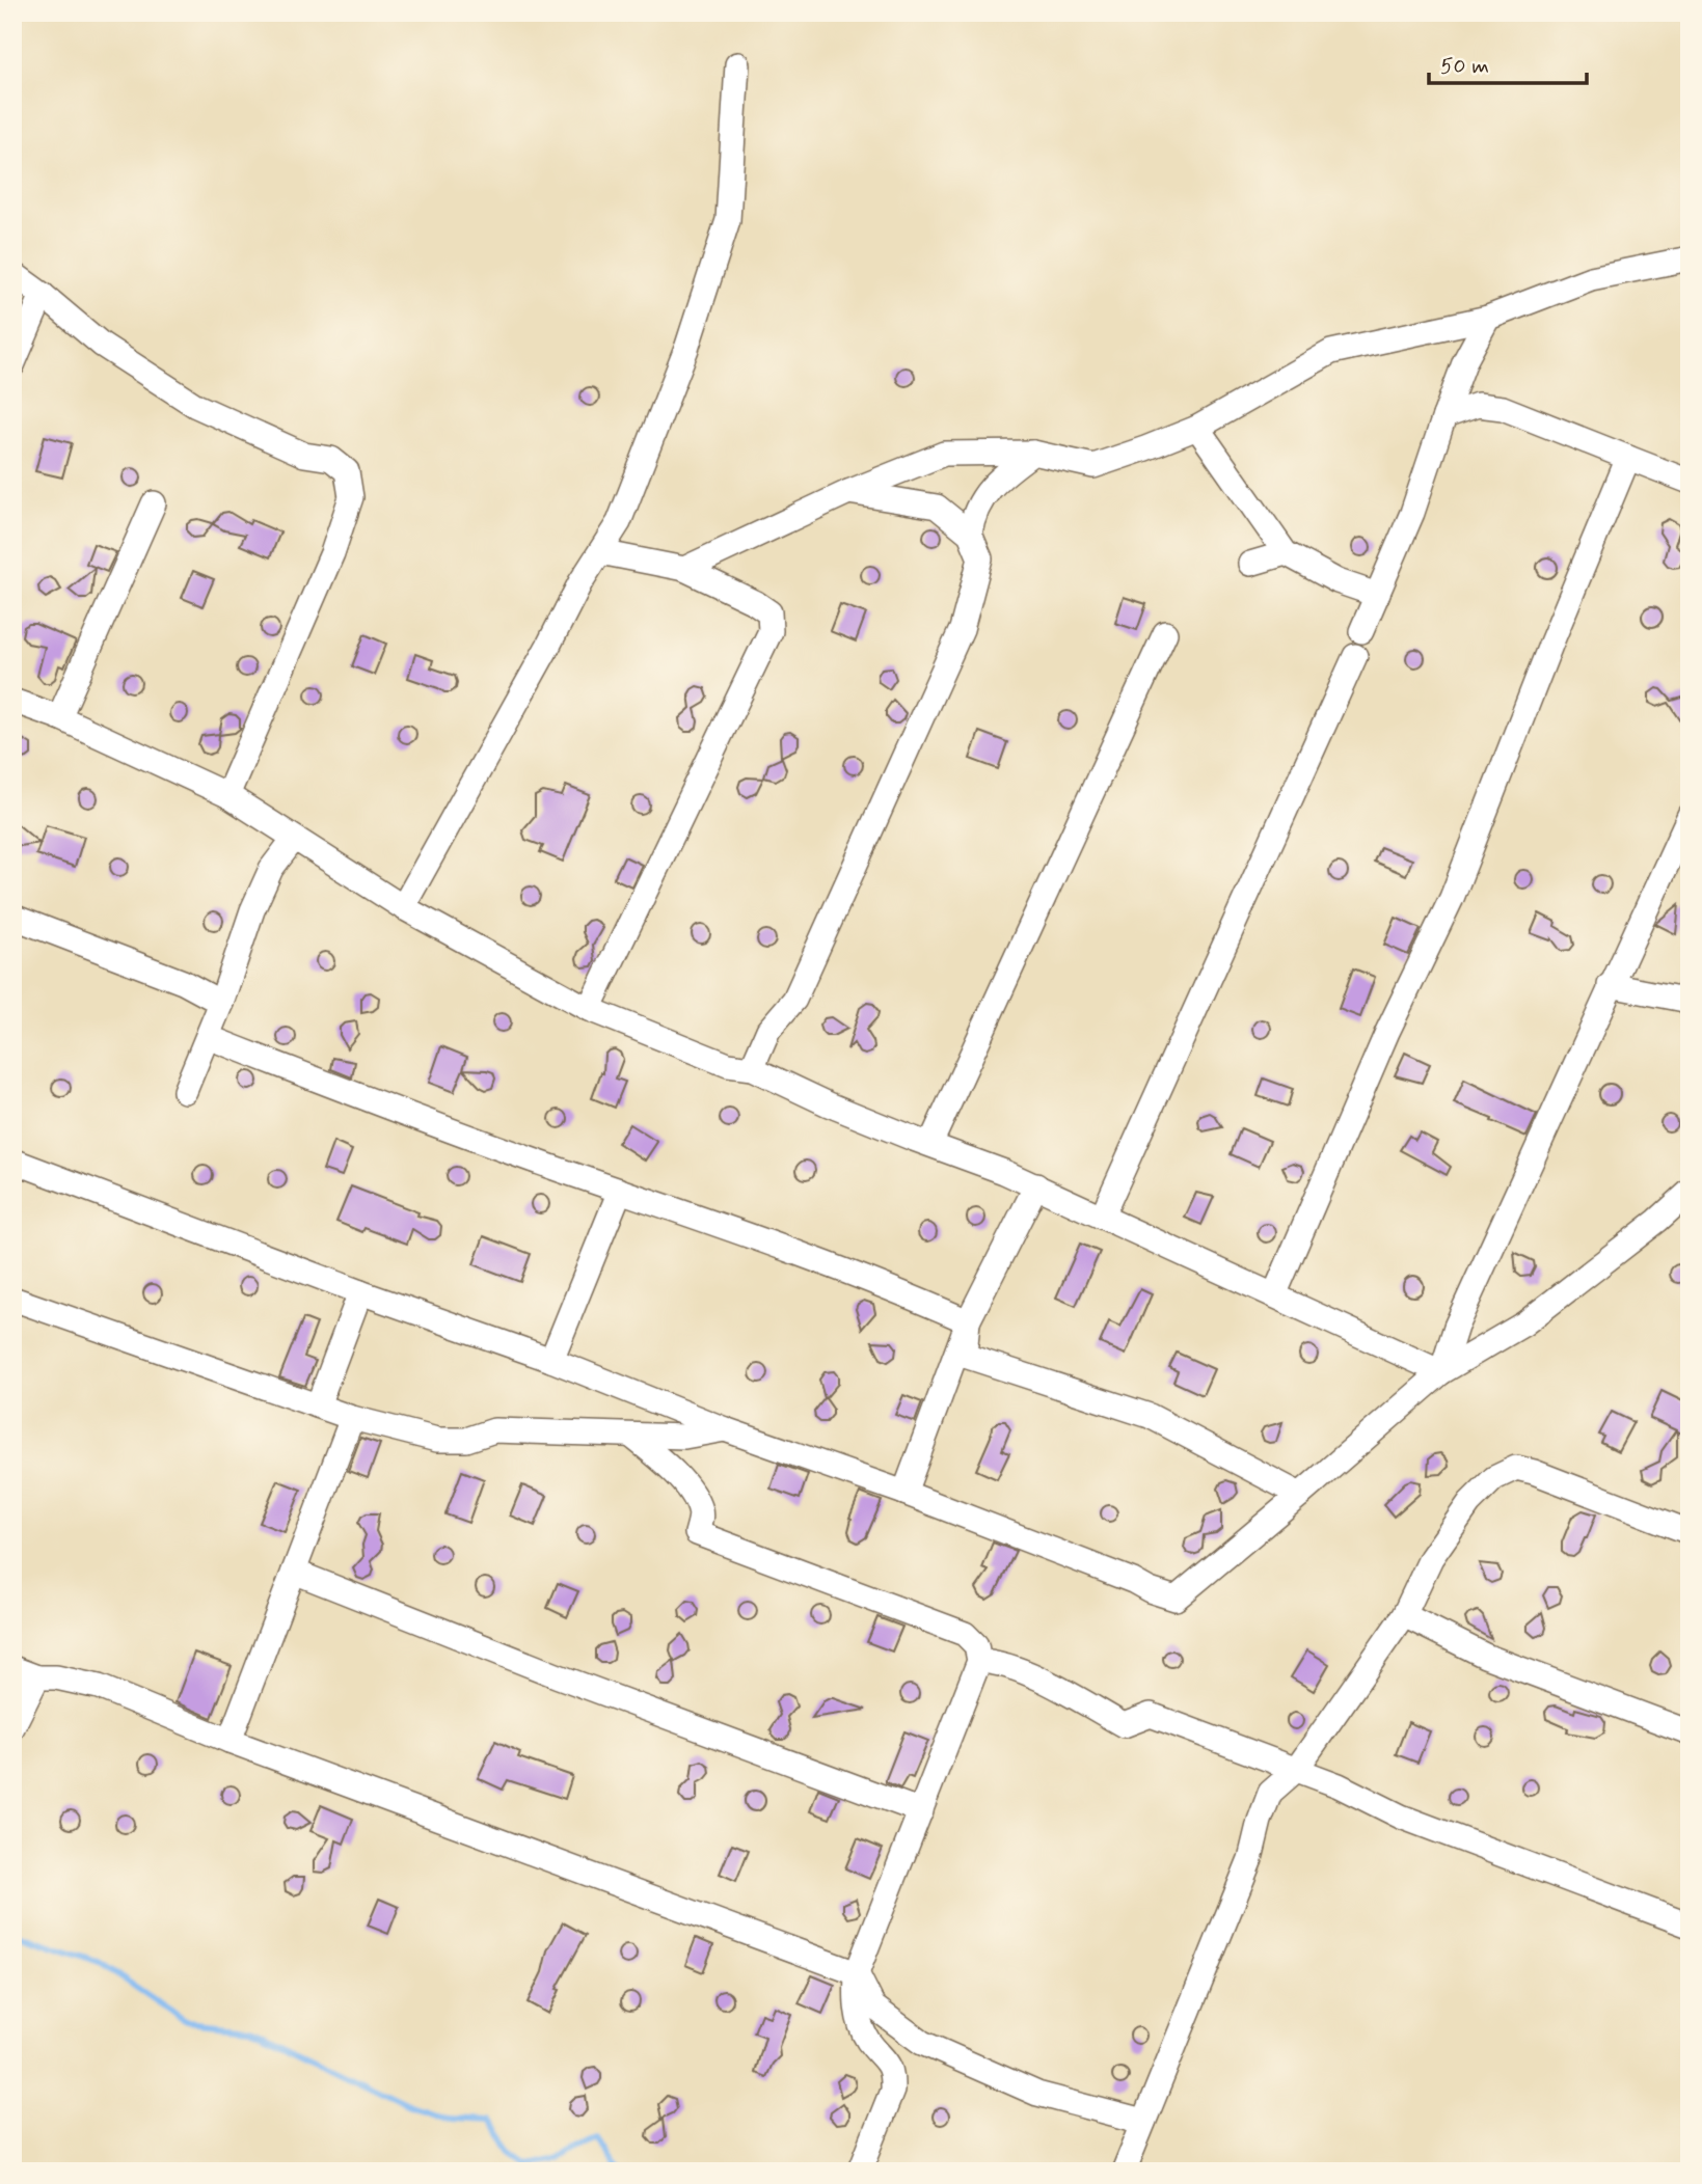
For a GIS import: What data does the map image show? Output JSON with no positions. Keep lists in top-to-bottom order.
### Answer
{
  "scale_bar": "50 m"
}
